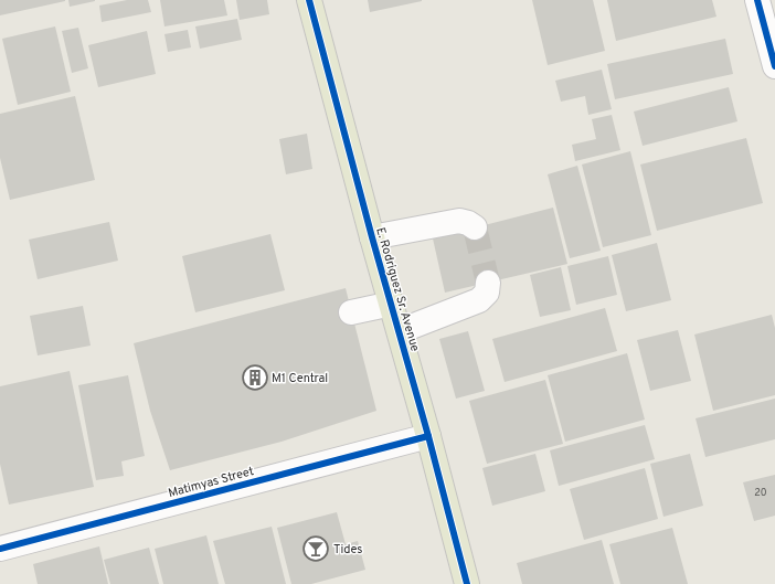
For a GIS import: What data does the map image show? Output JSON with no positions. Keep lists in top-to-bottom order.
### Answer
{
  "streets": {
    "main road": ["E. Rodriguez Sr. Avenue"],
    "street": ["Matimyas Street"]
  },
  "crossings": [
    ["E. Rodriguez Sr. Avenue", "Matimyas Street"]
  ],
  "places": {
    "building": ["M1 Central"],
    "bar": ["Tides"]
  },
  "house_numbers": ["20"]
}
